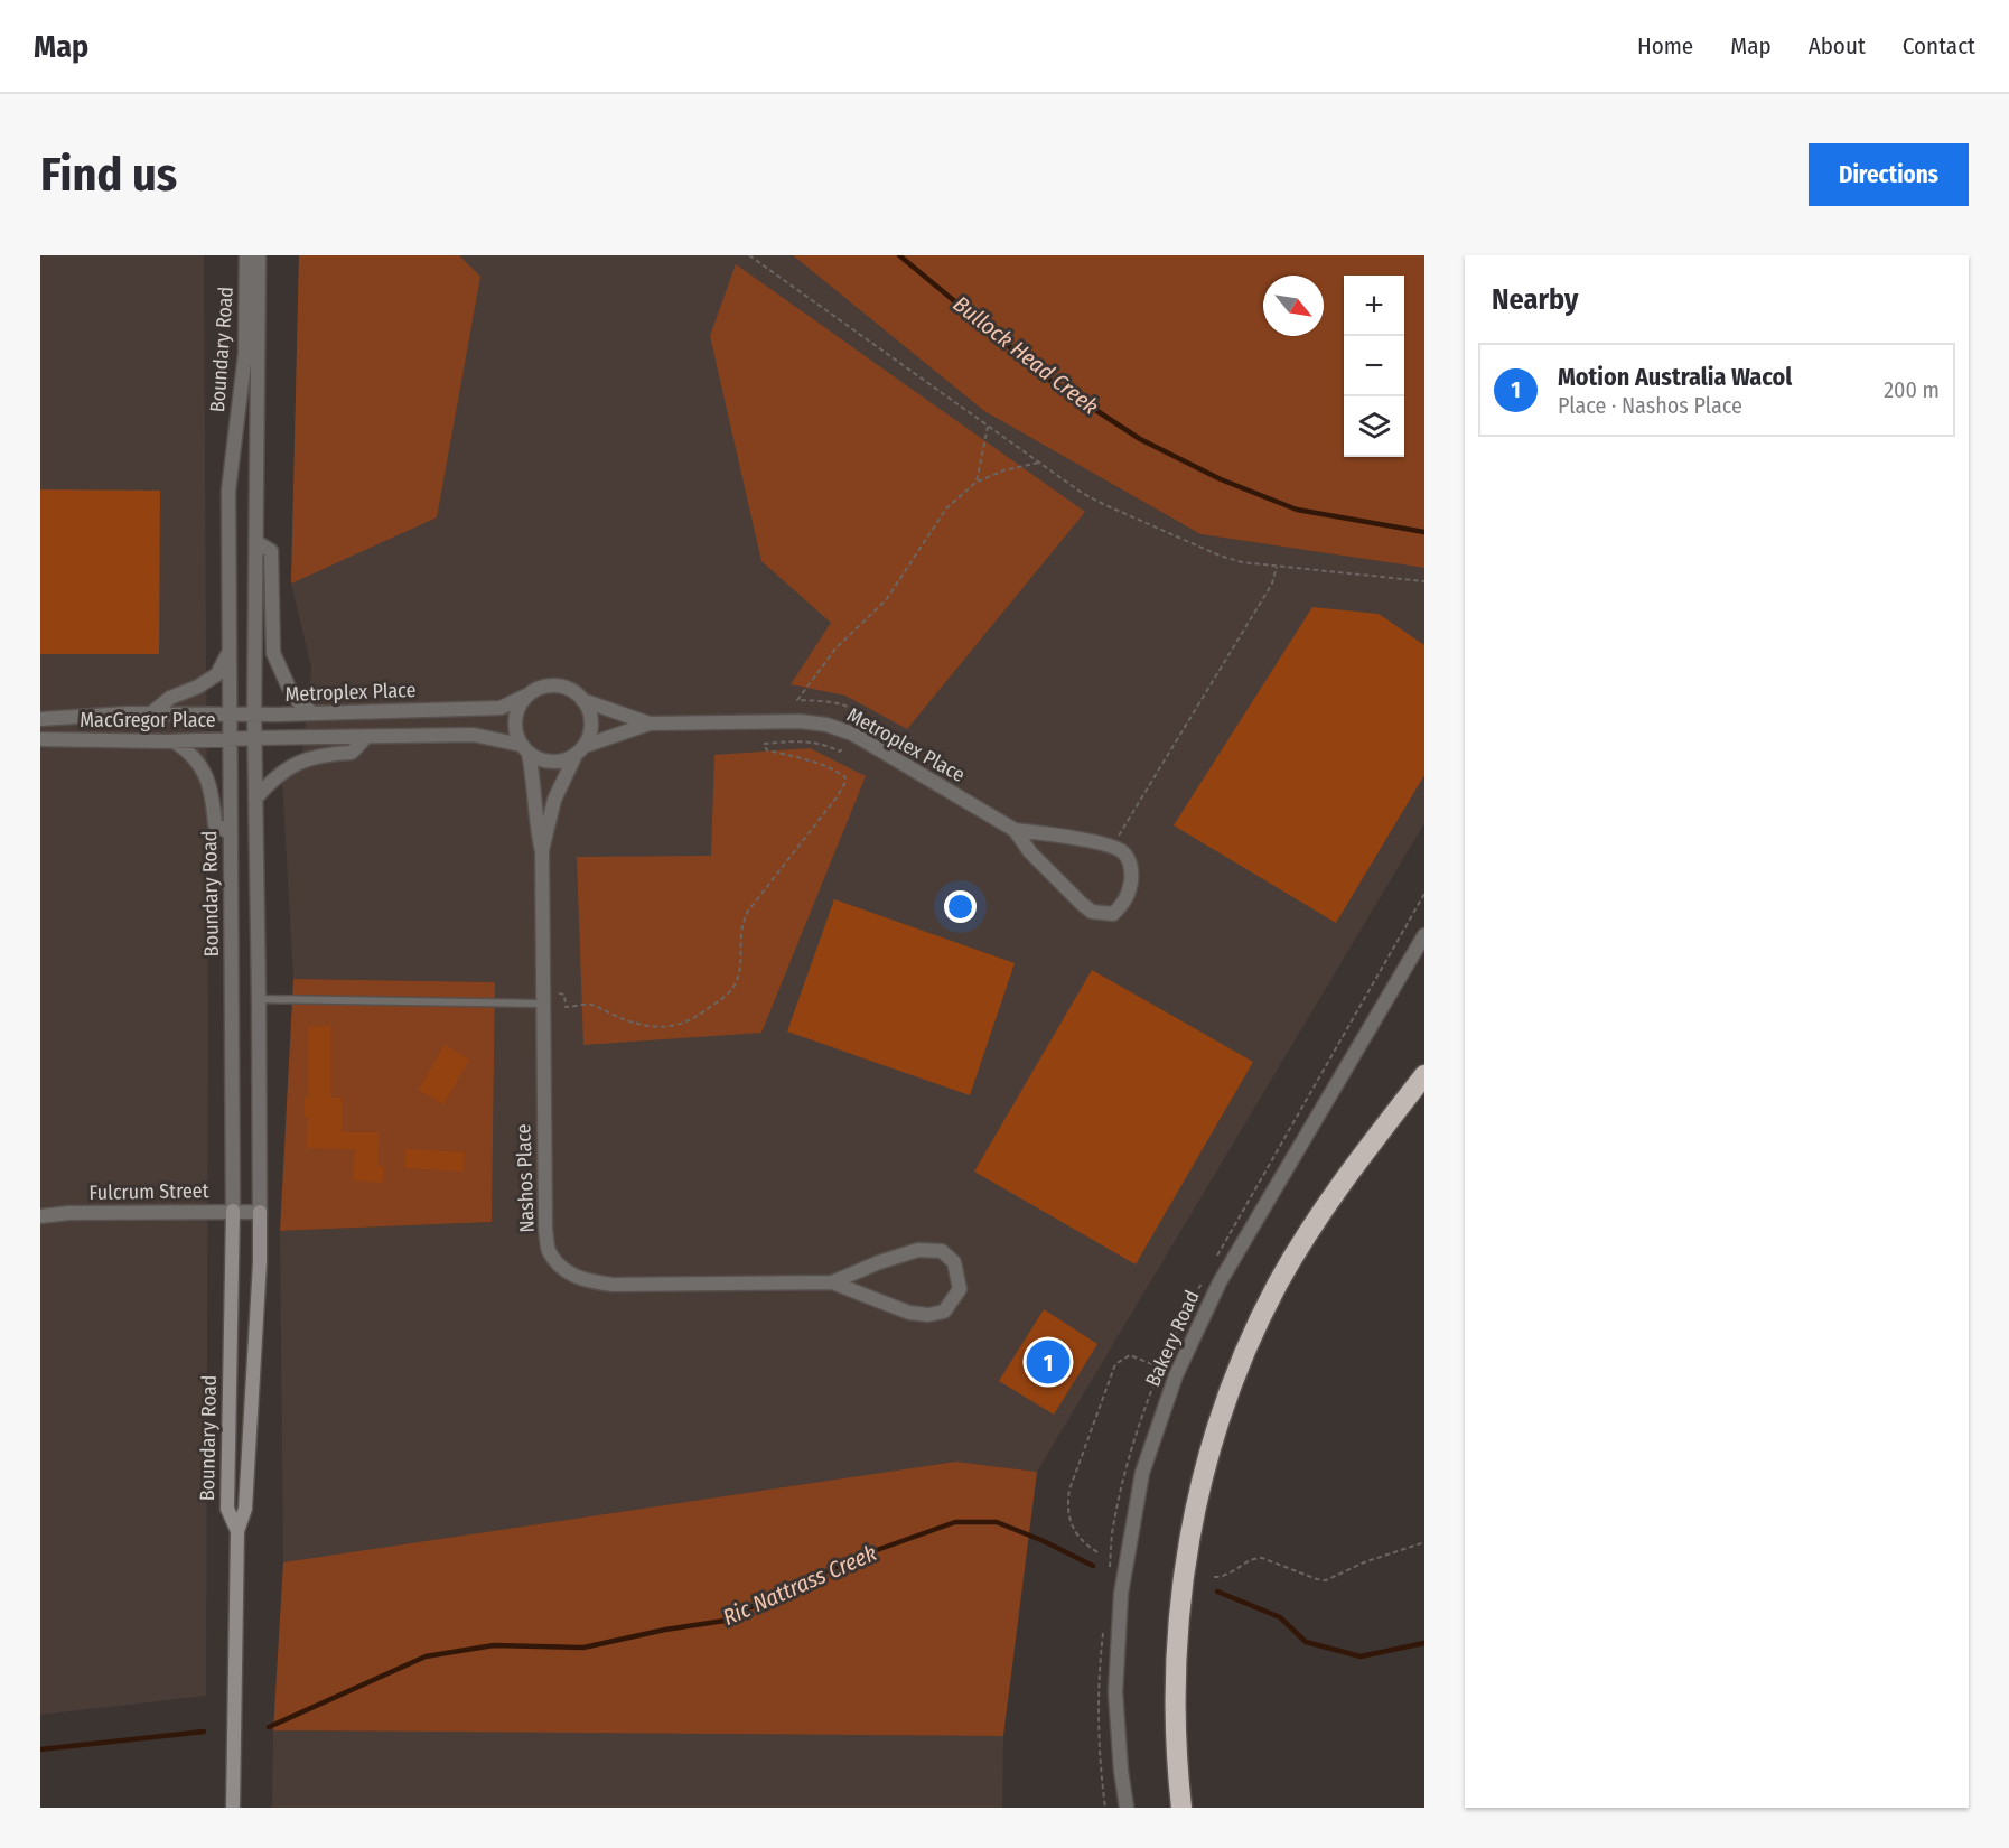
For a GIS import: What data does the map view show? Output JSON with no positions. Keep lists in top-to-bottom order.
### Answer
{
  "streets": {
    "street": [
      "Boundary Road",
      "Metroplex Place",
      "MacGregor Place",
      "Nashos Place",
      "Fulcrum Street",
      "Bakery Road"
    ]
  },
  "crossings": [
    ["Boundary Road", "Metroplex Place"],
    ["Boundary Road", "MacGregor Place"],
    ["Boundary Road", "Fulcrum Street"],
    ["Metroplex Place", "MacGregor Place"],
    ["Metroplex Place", "Nashos Place"]
  ],
  "water": ["Bullock Head Creek", "Ric Nattrass Creek"],
  "north": "bottom right",
  "page": {
    "header": "Map",
    "nav": [
      "Home",
      "Map",
      "About",
      "Contact"
    ],
    "buttons": "Directions",
    "title": "Find us",
    "heading": "Nearby",
    "map_buttons": ["+", "−"],
    "list": [
      {
        "mark": "1",
        "name": "Motion Australia Wacol",
        "note": "Place · Nashos Place",
        "value": "200 m"
      }
    ],
    "pins": "1"
  }
}
